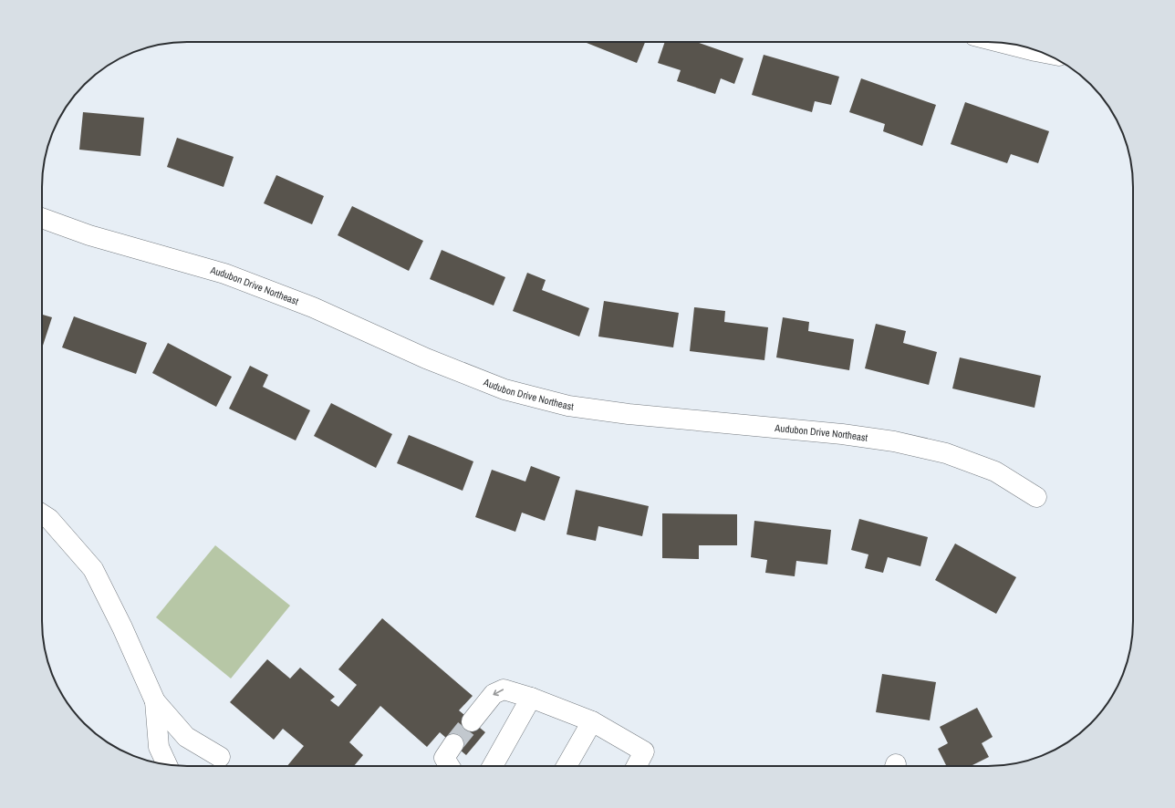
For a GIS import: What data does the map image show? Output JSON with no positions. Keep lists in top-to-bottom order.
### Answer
{
  "streets": {
    "street": ["Audubon Drive Northeast"]
  }
}
